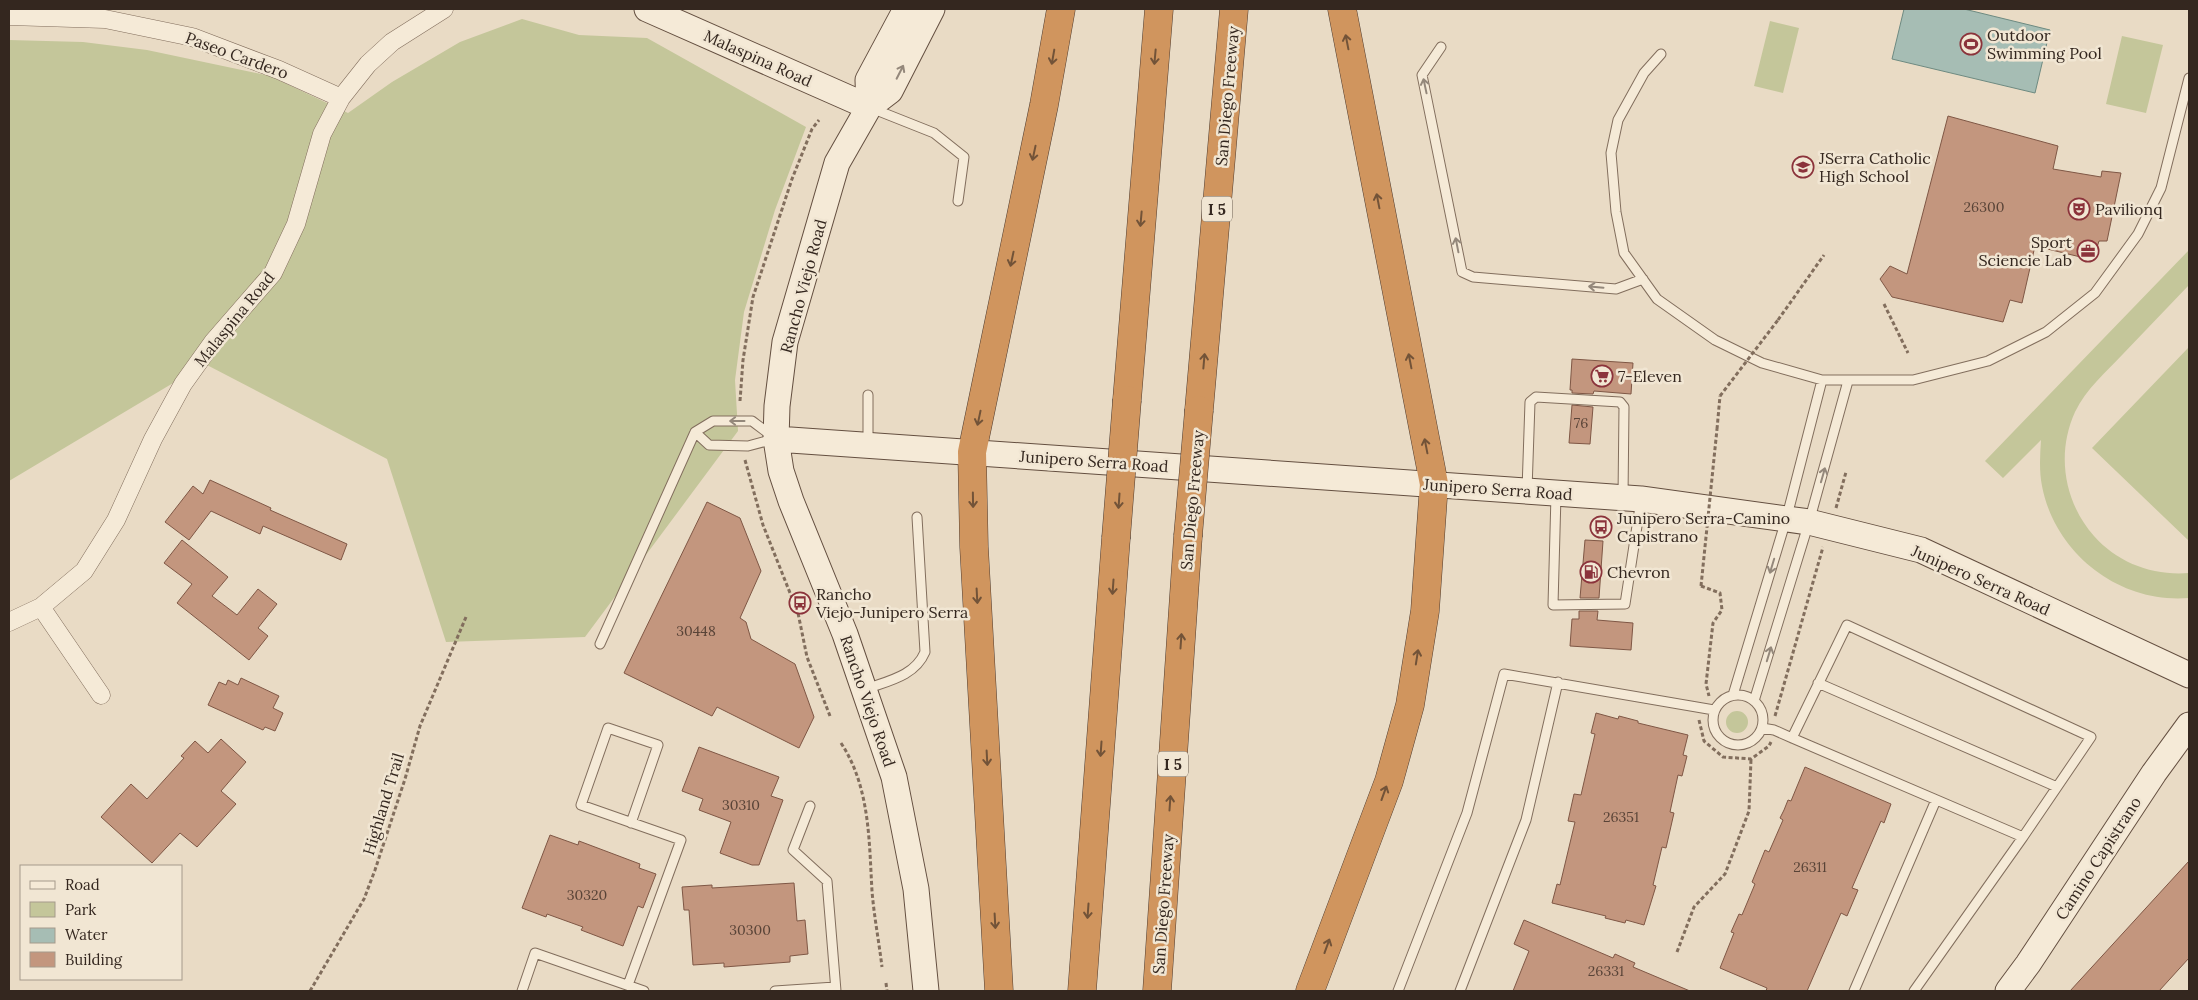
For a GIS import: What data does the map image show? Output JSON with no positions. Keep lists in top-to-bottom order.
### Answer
{
  "streets": {
    "highway": ["San Diego Freeway", "I 5"],
    "main road": [
      "Malaspina Road",
      "Rancho Viejo Road",
      "Junipero Serra Road",
      "Camino Capistrano"
    ],
    "street": ["Paseo Cardero"],
    "path": ["Highland Trail"]
  },
  "crossings": [
    ["Paseo Cardero", "Malaspina Road"],
    ["Malaspina Road", "Rancho Viejo Road"],
    ["Rancho Viejo Road", "Junipero Serra Road"]
  ],
  "places": {
    "sports": ["Outdoor Swimming Pool"],
    "school or university": ["JSerra Catholic High School"],
    "theatre": ["Pavilionq"],
    "office": ["Sport Sciencie Lab"],
    "supermarket": ["7-Eleven"],
    "bus stop": ["Junipero Serra-Camino Capistrano", "Rancho Viejo-Junipero Serra"],
    "fuel station": ["Chevron"]
  },
  "house_numbers": [
    "26300",
    "76",
    "30448",
    "30310",
    "26351",
    "26311",
    "30320",
    "30300",
    "26331"
  ],
  "legend": [
    "Road",
    "Park",
    "Water",
    "Building"
  ]
}
